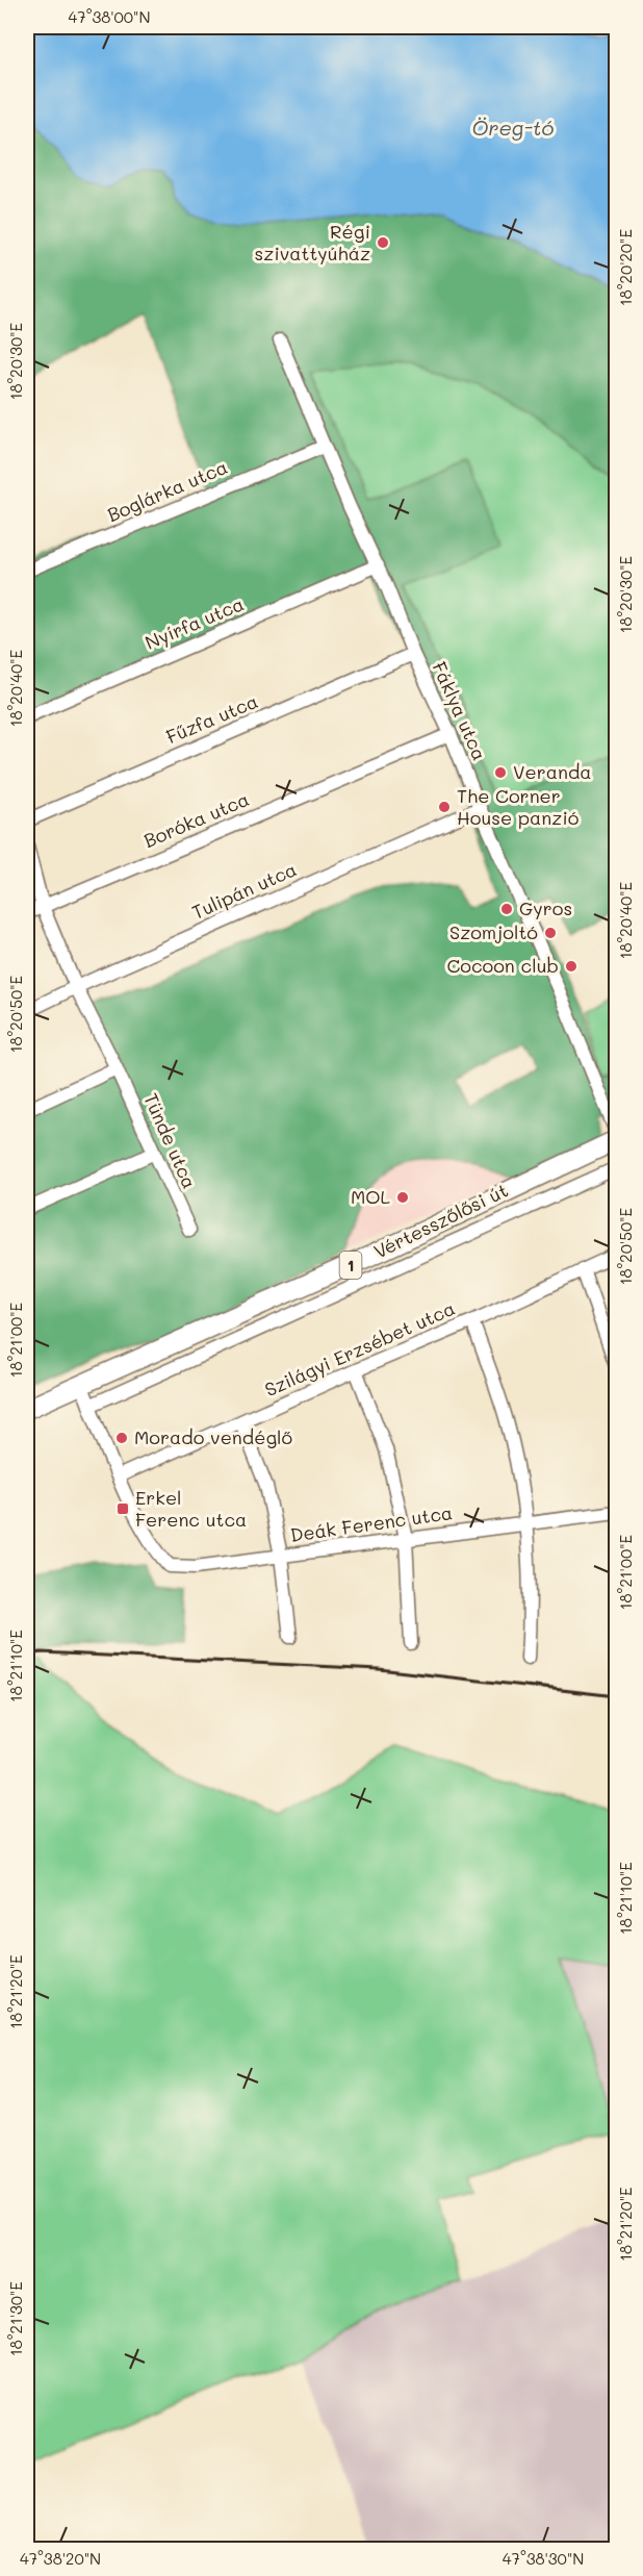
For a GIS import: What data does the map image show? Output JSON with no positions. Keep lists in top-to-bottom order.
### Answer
{
  "streets": {
    "main road": ["Vértesszőlősi út", "1"],
    "street": [
      "Boglárka utca",
      "Nyírfa utca",
      "Fáklya utca",
      "Fűzfa utca",
      "Boróka utca",
      "Tulipán utca",
      "Tünde utca",
      "Szilágyi Erzsébet utca",
      "Deák Ferenc utca"
    ]
  },
  "crossings": [
    ["Boglárka utca", "Fáklya utca"],
    ["Nyírfa utca", "Fáklya utca"],
    ["Fáklya utca", "Fűzfa utca"],
    ["Fáklya utca", "Boróka utca"],
    ["Fáklya utca", "Tulipán utca"],
    ["Boróka utca", "Tünde utca"],
    ["Tulipán utca", "Tünde utca"],
    ["Szilágyi Erzsébet utca", "Deák Ferenc utca"]
  ],
  "water": ["Öreg-tó"],
  "places": {
    "other": [
      "Régi szivattyúház",
      "Veranda",
      "The Corner House panzió",
      "Gyros",
      "Szomjoltó",
      "Cocoon club",
      "MOL",
      "Morado vendéglő"
    ],
    "transit": ["Erkel Ferenc utca"]
  },
  "coordinates": [
    "47°38'00\"N",
    "18°20'20\"E",
    "18°20'30\"E",
    "18°20'40\"E",
    "18°20'50\"E",
    "18°21'00\"E",
    "18°21'10\"E",
    "18°21'20\"E",
    "18°21'30\"E",
    "47°38'20\"N",
    "47°38'30\"N"
  ]
}
